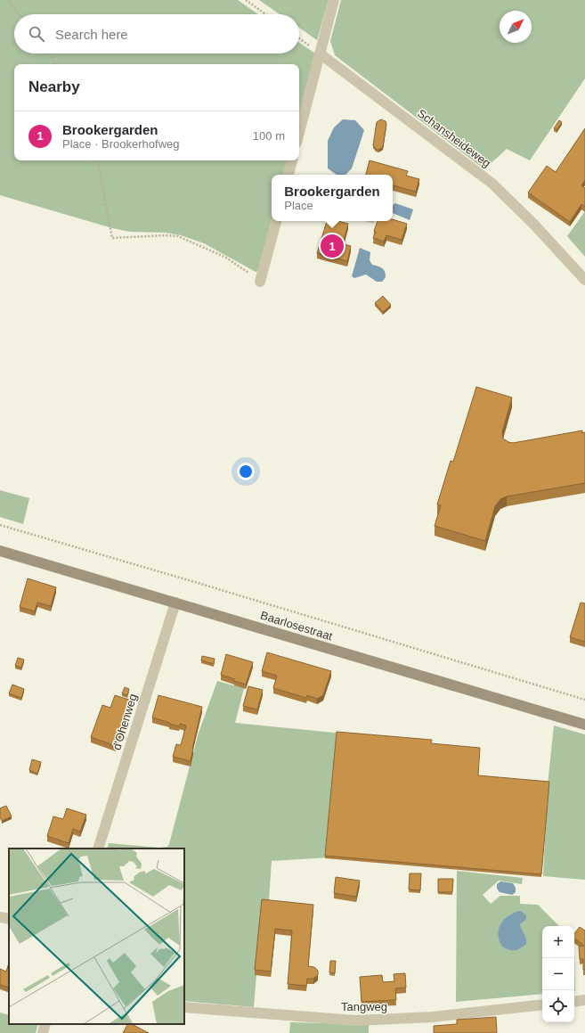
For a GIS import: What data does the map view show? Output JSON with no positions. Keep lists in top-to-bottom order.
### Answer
{
  "streets": {
    "street": [
      "Schansheideweg",
      "Baarlosestraat",
      "d'Ohenweg",
      "Tangweg"
    ]
  },
  "crossings": [
    ["Baarlosestraat", "d'Ohenweg"]
  ],
  "north": "top right",
  "page": {
    "search": "Search here",
    "heading": "Nearby",
    "list": [
      {
        "mark": "1",
        "name": "Brookergarden",
        "note": "Place · Brookerhofweg",
        "value": "100 m"
      }
    ],
    "popup": ["Brookergarden", "Place"],
    "pins": "1",
    "map_buttons": ["+", "−"]
  }
}
